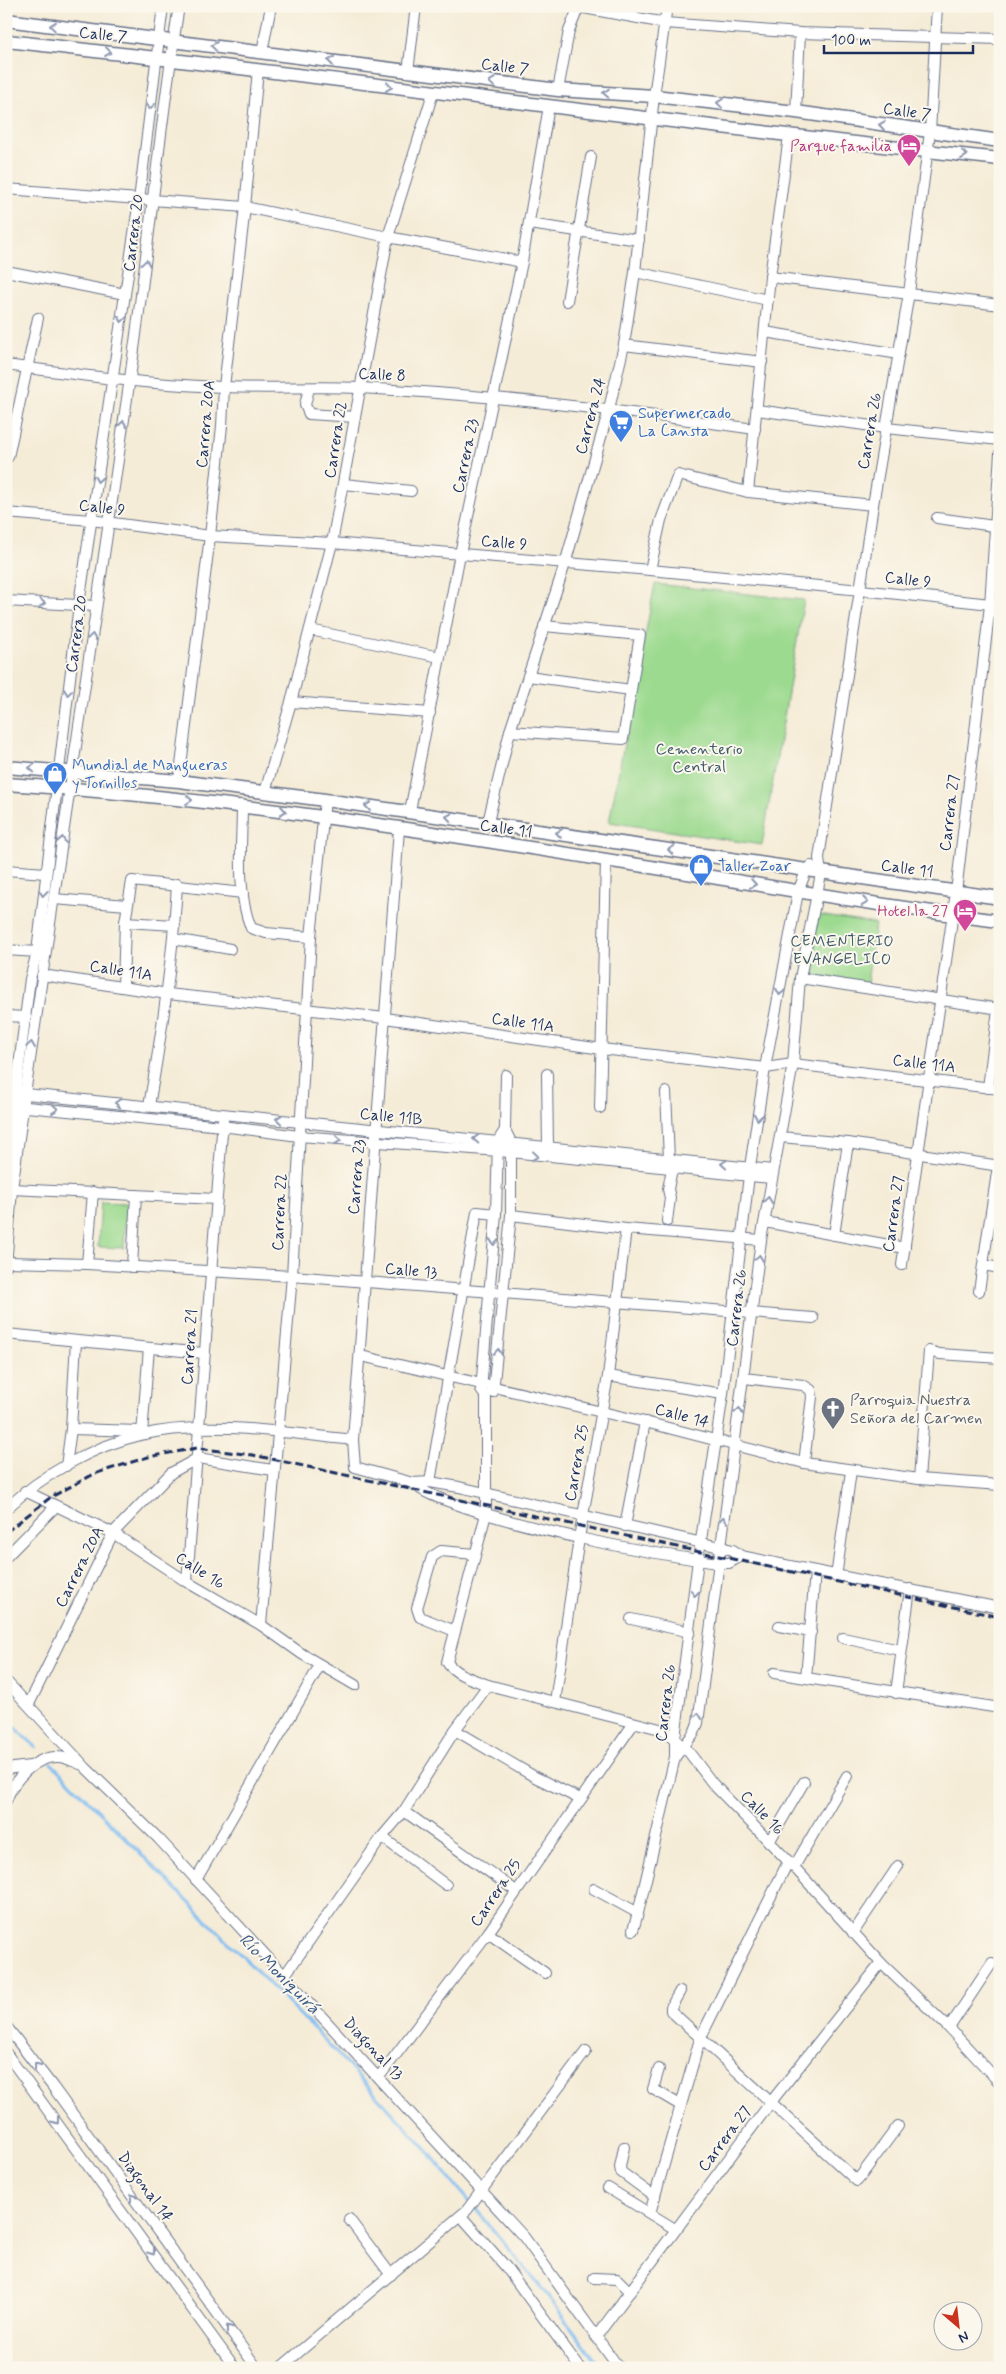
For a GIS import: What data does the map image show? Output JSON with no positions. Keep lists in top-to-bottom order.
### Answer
{
  "streets": {
    "main road": ["Calle 7", "Calle 11"],
    "street": [
      "Carrera 20",
      "Calle 8",
      "Carrera 24",
      "Carrera 20A",
      "Carrera 26",
      "Carrera 22",
      "Carrera 23",
      "Calle 9",
      "Carrera 27",
      "Calle 11A",
      "Calle 11B",
      "Calle 13",
      "Carrera 21",
      "Calle 14",
      "Carrera 25",
      "Calle 16",
      "Diagonal 13",
      "Diagonal 14"
    ]
  },
  "crossings": [
    ["Calle 7", "Carrera 20"],
    ["Calle 7", "Carrera 24"],
    ["Calle 7", "Carrera 20A"],
    ["Calle 7", "Carrera 26"],
    ["Calle 7", "Carrera 22"],
    ["Calle 7", "Carrera 23"],
    ["Carrera 20", "Calle 8"],
    ["Carrera 20", "Calle 9"],
    ["Carrera 20", "Calle 11"],
    ["Carrera 20", "Calle 11A"],
    ["Carrera 20", "Calle 11B"],
    ["Carrera 20", "Calle 13"],
    ["Calle 8", "Carrera 24"],
    ["Calle 8", "Carrera 20A"],
    ["Calle 8", "Carrera 22"],
    ["Calle 8", "Carrera 23"],
    ["Carrera 24", "Calle 9"],
    ["Carrera 24", "Calle 11"],
    ["Carrera 20A", "Calle 9"],
    ["Carrera 20A", "Calle 11"],
    ["Carrera 20A", "Carrera 21"],
    ["Carrera 20A", "Calle 16"],
    ["Carrera 20A", "Diagonal 13"],
    ["Carrera 26", "Calle 9"],
    ["Carrera 26", "Calle 11"],
    ["Carrera 26", "Calle 11A"],
    ["Carrera 26", "Calle 11B"],
    ["Carrera 26", "Calle 13"],
    ["Carrera 26", "Calle 14"],
    ["Carrera 26", "Calle 16"],
    ["Carrera 22", "Calle 9"],
    ["Carrera 22", "Calle 11"],
    ["Carrera 22", "Calle 11A"],
    ["Carrera 22", "Calle 11B"],
    ["Carrera 22", "Calle 13"],
    ["Carrera 22", "Calle 16"],
    ["Carrera 23", "Calle 9"],
    ["Carrera 23", "Calle 11"],
    ["Carrera 23", "Calle 11A"],
    ["Carrera 23", "Calle 11B"],
    ["Carrera 23", "Calle 13"],
    ["Carrera 23", "Calle 14"],
    ["Calle 9", "Carrera 27"],
    ["Carrera 27", "Calle 11"],
    ["Carrera 27", "Calle 11A"],
    ["Carrera 27", "Calle 16"],
    ["Carrera 27", "Diagonal 13"],
    ["Calle 11B", "Carrera 21"],
    ["Calle 13", "Carrera 21"],
    ["Calle 13", "Carrera 25"],
    ["Carrera 21", "Calle 16"],
    ["Calle 14", "Carrera 25"],
    ["Carrera 25", "Calle 16"],
    ["Carrera 25", "Diagonal 13"]
  ],
  "water": ["Río Moniquirá"],
  "parks": ["Cementerio Central", "CEMENTERIO EVANGELICO"],
  "places": {
    "hotel": ["Parque familia", "Hotel la 27"],
    "supermarket": ["Supermercado La Cansta"],
    "shop": ["Mundial de Mangueras y Tornillos", "Taller Zoar"],
    "church": ["Parroquia Nuestra Señora del Carmen"]
  },
  "scale_bar": "100 m",
  "north": "bottom right"
}
